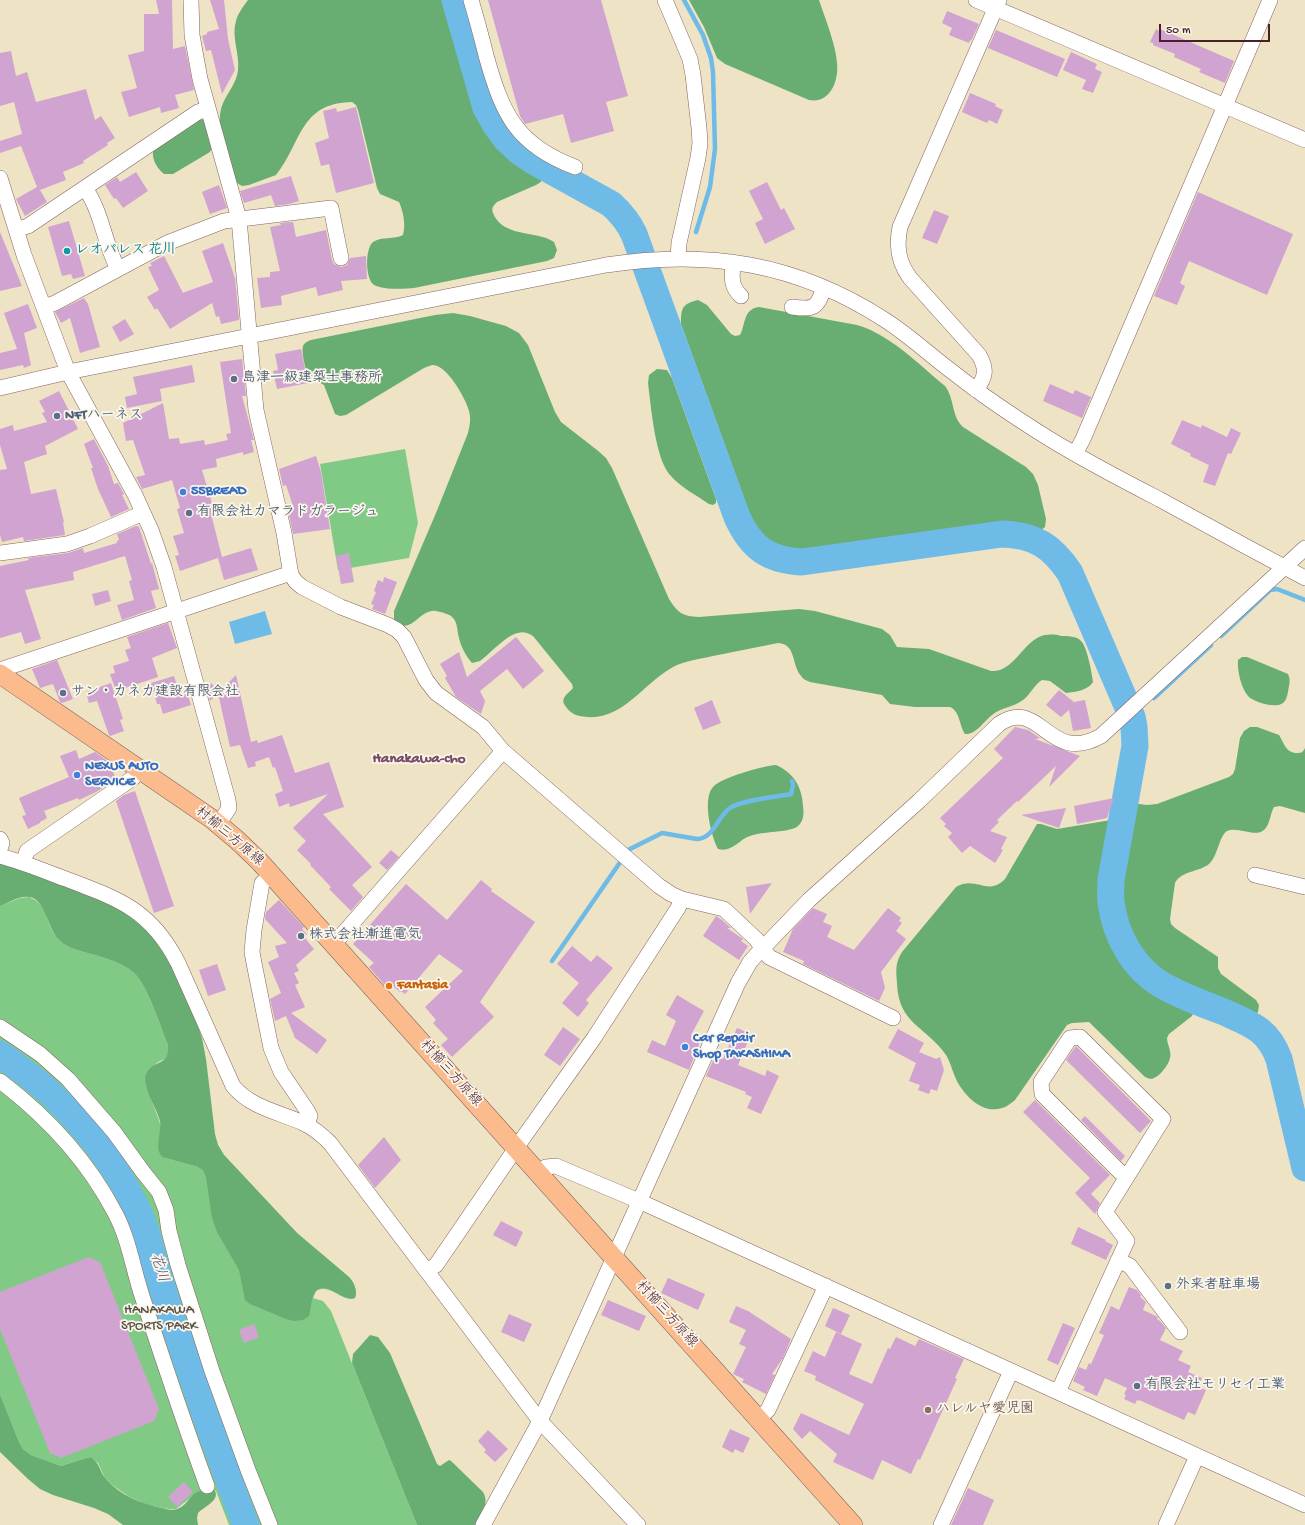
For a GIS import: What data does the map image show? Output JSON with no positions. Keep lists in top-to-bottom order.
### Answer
{
  "streets": {
    "main road": ["村櫛三方原線"]
  },
  "districts": ["Hanakawa-cho"],
  "water": ["花川"],
  "parks": ["HANAKAWA SPORTS PARK"],
  "places": [
    "レオパレス 花川",
    "島津一級建築士事務所",
    "NFTハーネス",
    "55BREAD",
    "有限会社カマラドガラージュ",
    "サン・カネカ建設有限会社",
    "NEXUS AUTO SERVICE",
    "株式会社漸進電気",
    "Fantasia",
    "Car Repair Shop TAKASHIMA",
    "外来者駐車場",
    "有限会社モリセイ工業",
    "ハレルヤ愛児園"
  ],
  "scale_bar": "50 m"
}
